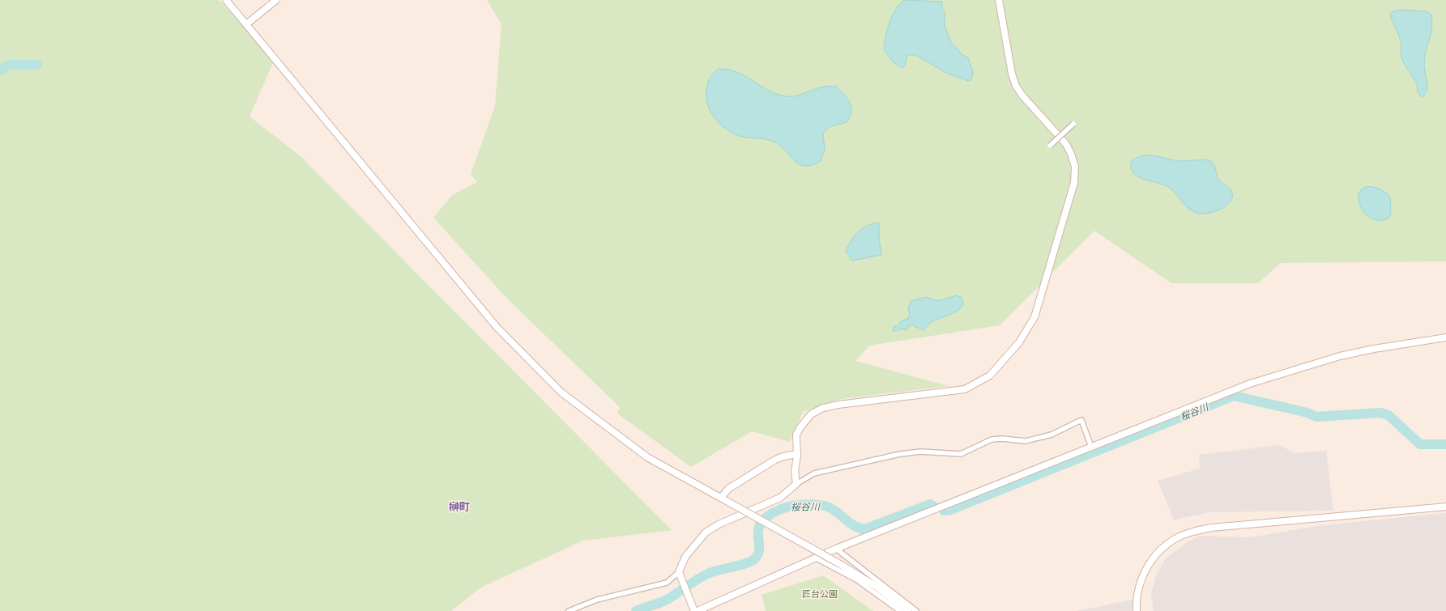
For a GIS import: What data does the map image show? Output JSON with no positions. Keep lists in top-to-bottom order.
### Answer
{
  "districts": ["榊町"],
  "water": ["桜谷川"],
  "parks": ["匠台公園"]
}
